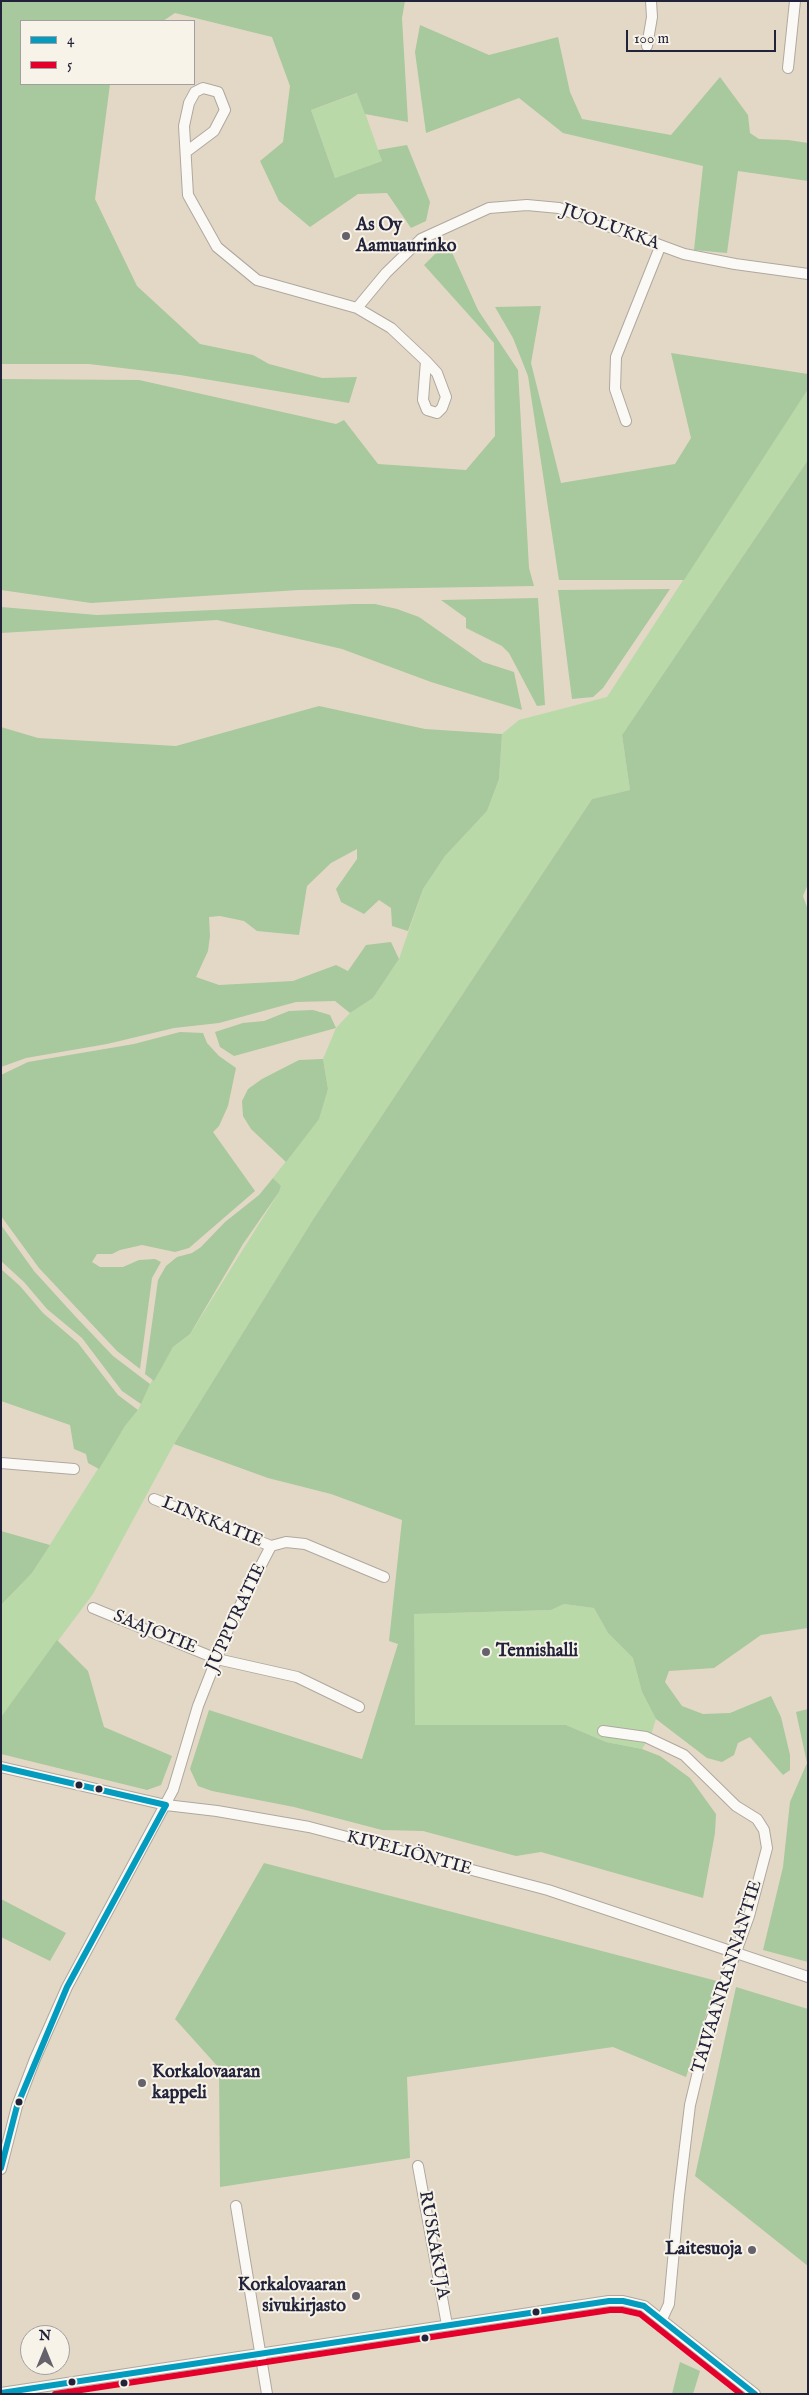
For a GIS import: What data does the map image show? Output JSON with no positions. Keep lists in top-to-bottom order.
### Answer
{
  "streets": {
    "street": [
      "JUOLUKKA",
      "LINKKATIE",
      "JUPPURATIE",
      "SAAJOTIE",
      "KIVELIÖNTIE",
      "TAIVAANRANNANTIE",
      "RUSKAKUJA"
    ]
  },
  "crossings": [
    ["LINKKATIE", "JUPPURATIE"],
    ["JUPPURATIE", "SAAJOTIE"],
    ["JUPPURATIE", "KIVELIÖNTIE"],
    ["KIVELIÖNTIE", "TAIVAANRANNANTIE"]
  ],
  "places": [
    "As Oy Aamuaurinko",
    "Tennishalli",
    "Korkalovaaran kappeli",
    "Laitesuoja",
    "Korkalovaaran sivukirjasto"
  ],
  "lines": ["transit line 4", "transit line 5"],
  "legend": ["4", "5"],
  "scale_bar": "100 m",
  "north": "top"
}
